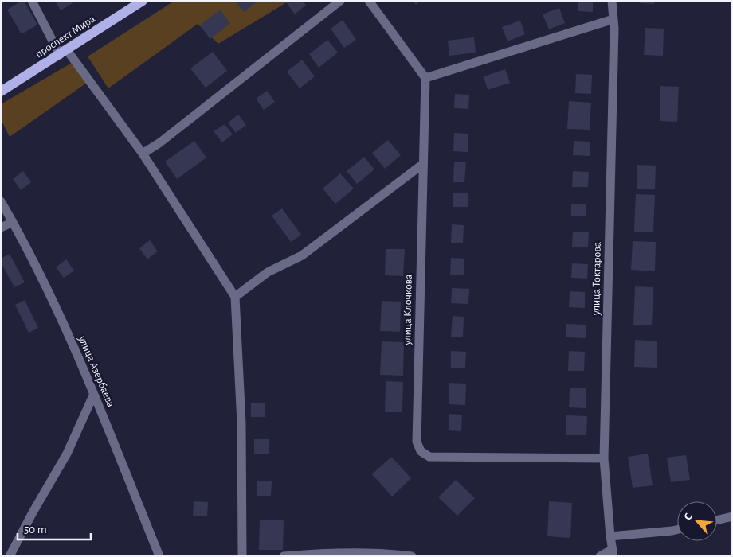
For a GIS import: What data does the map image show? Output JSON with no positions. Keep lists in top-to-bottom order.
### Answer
{
  "streets": {
    "main road": ["проспект Мира"],
    "street": ["улица Токтарова", "улица Клочкова", "улица Азербаева"]
  },
  "crossings": [
    ["улица Токтарова", "улица Клочкова"]
  ],
  "scale_bar": "50 m",
  "north": "top left"
}
